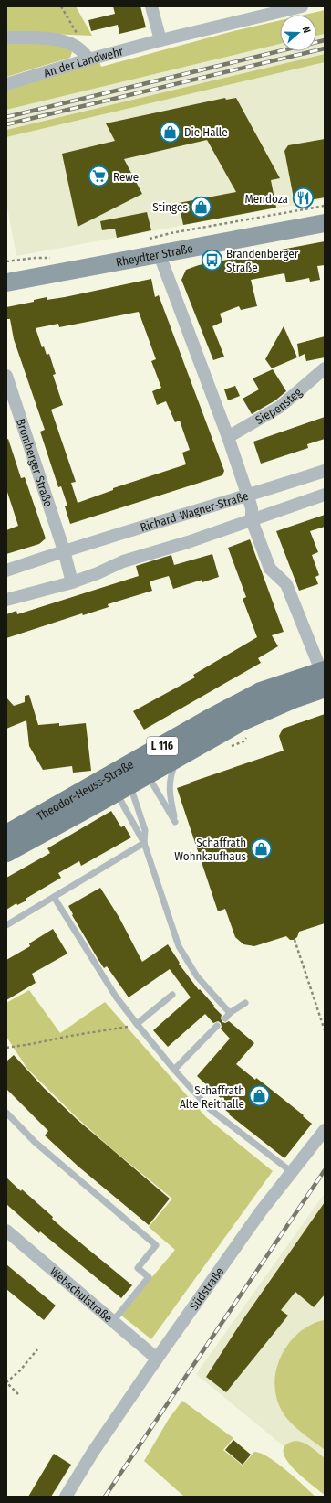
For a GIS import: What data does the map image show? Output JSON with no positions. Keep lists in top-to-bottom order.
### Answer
{
  "streets": {
    "main road": ["Rheydter Straße", "L 116", "Theodor-Heuss-Straße"],
    "street": [
      "An der Landwehr",
      "Siepensteg",
      "Bromberger Straße",
      "Richard-Wagner-Straße",
      "Südstraße",
      "Webschulstraße"
    ]
  },
  "crossings": [
    ["Bromberger Straße", "Richard-Wagner-Straße"],
    ["Südstraße", "Webschulstraße"]
  ],
  "places": {
    "shop": [
      "Die Halle",
      "Stinges",
      "Schaffrath Wohnkaufhaus",
      "Schaffrath Alte Reithalle"
    ],
    "supermarket": ["Rewe"],
    "restaurant": ["Mendoza"],
    "bus stop": ["Brandenberger Straße"]
  },
  "north": "right"
}
